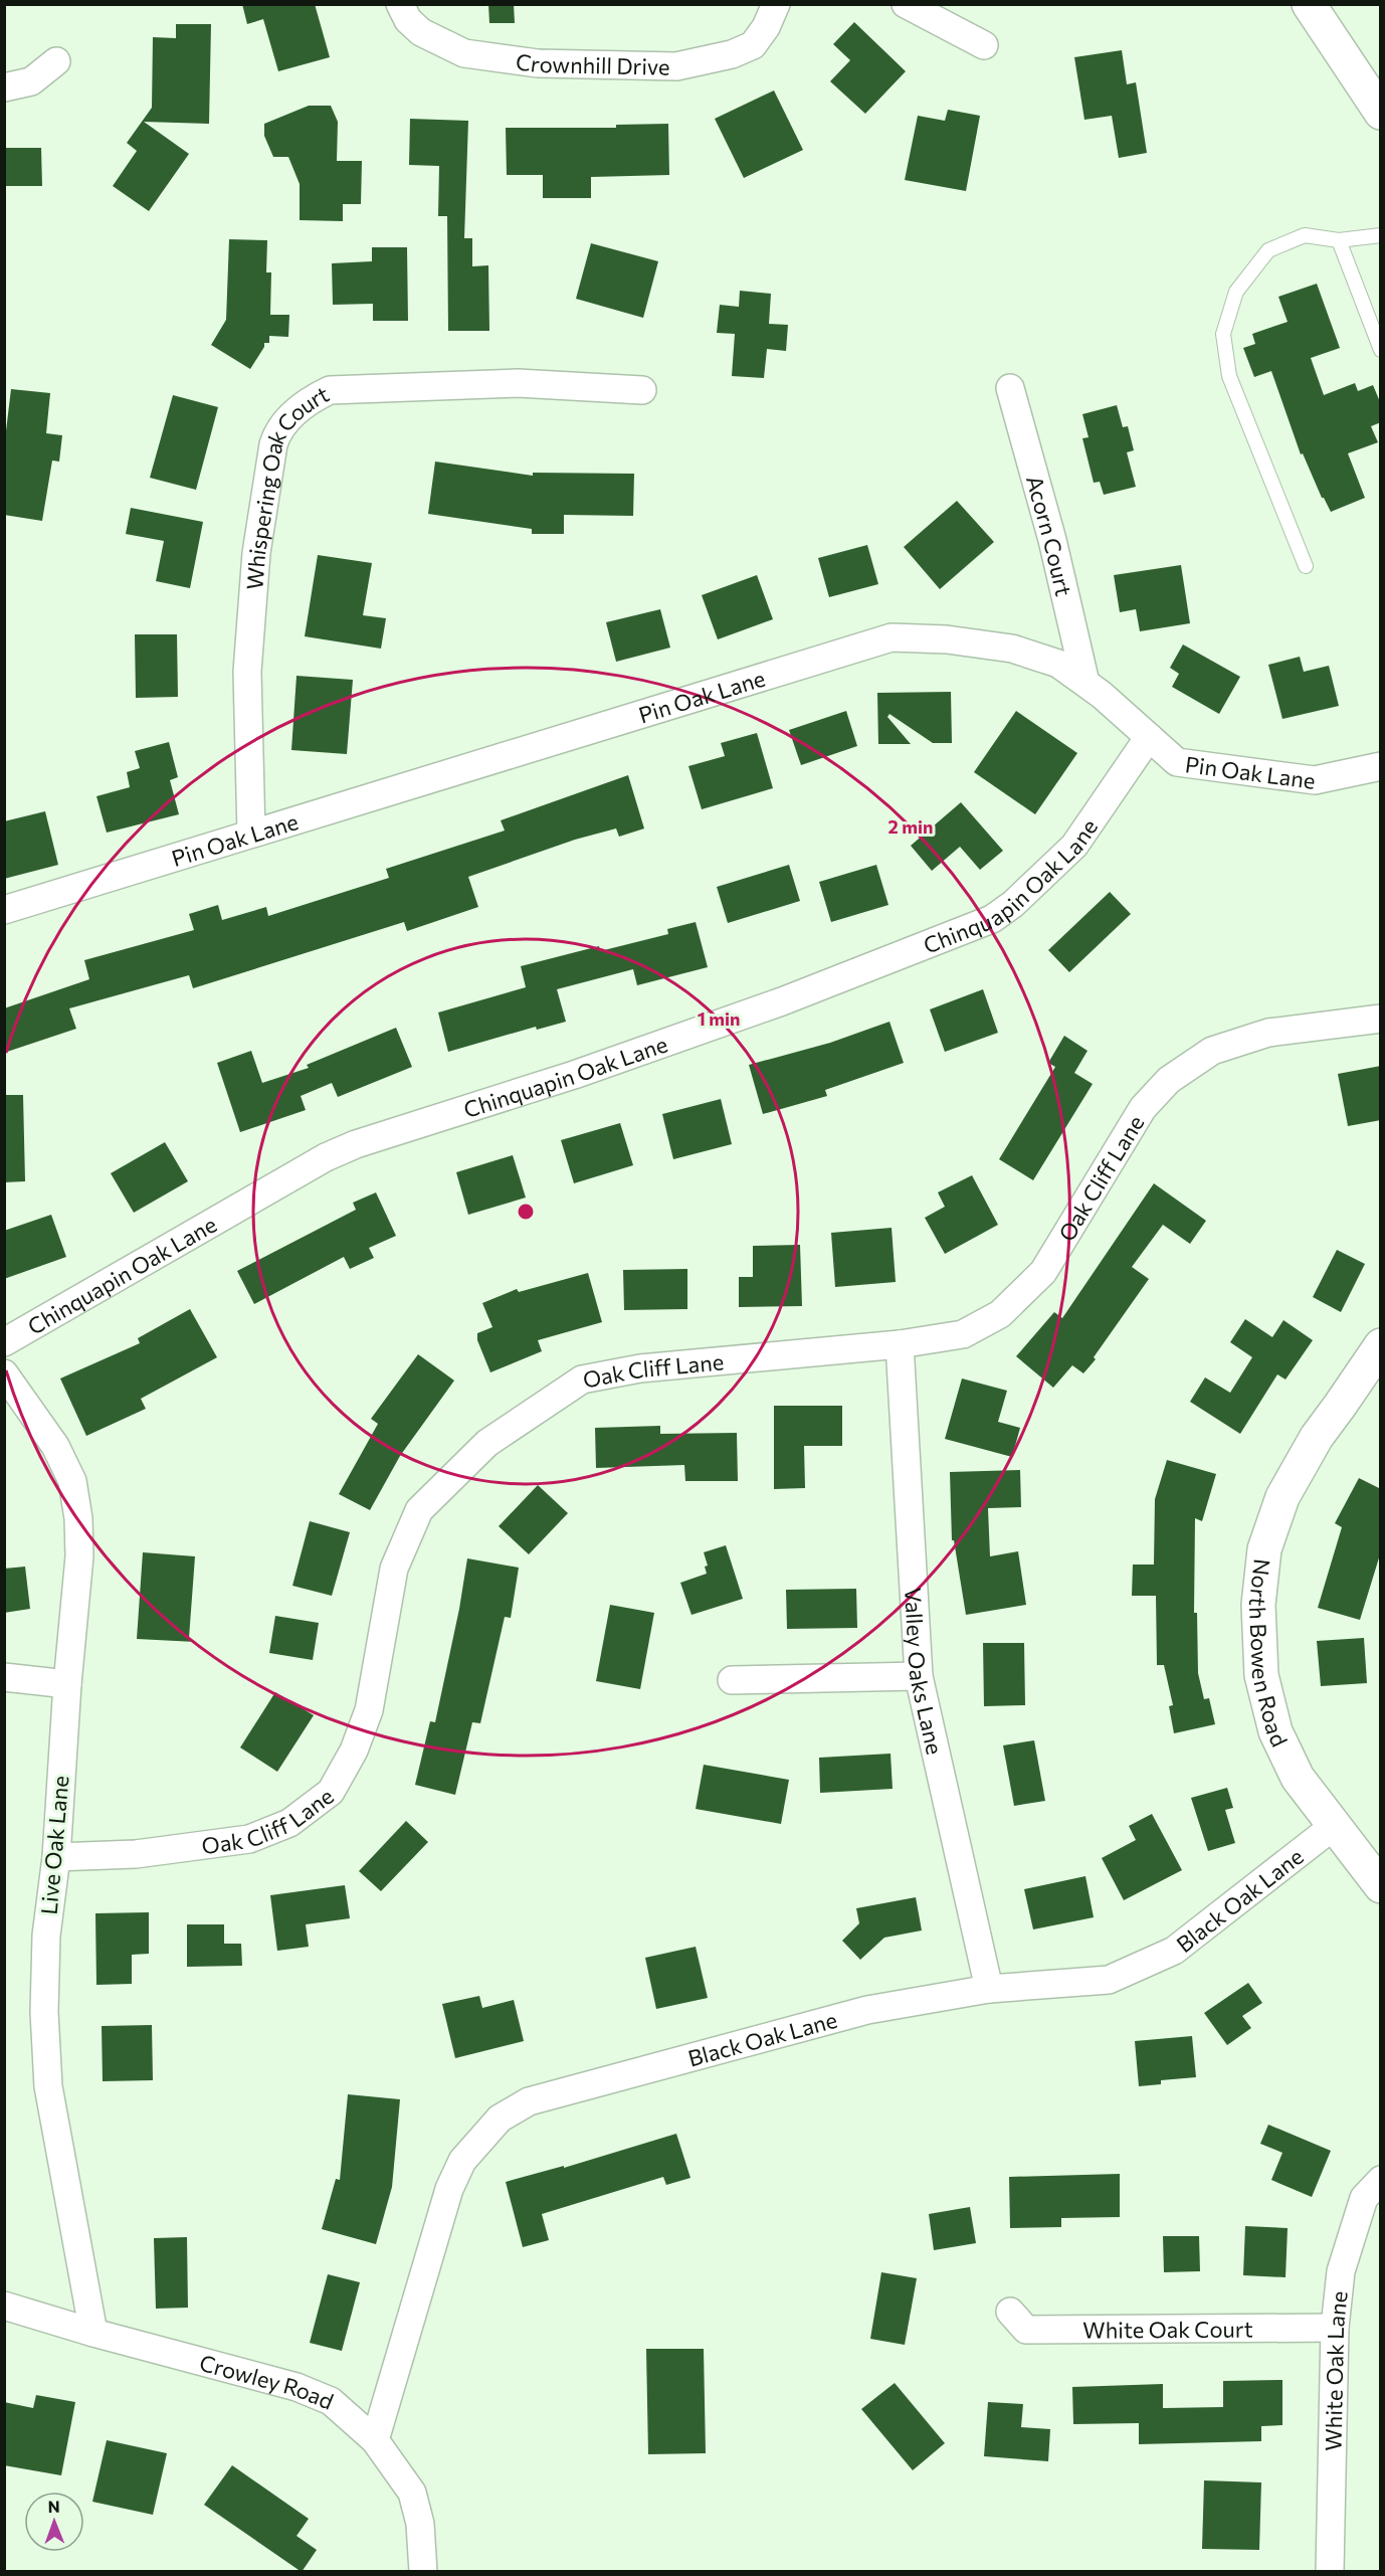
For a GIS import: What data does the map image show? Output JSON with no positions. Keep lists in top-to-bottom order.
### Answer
{
  "streets": {
    "street": [
      "Crownhill Drive",
      "Whispering Oak Court",
      "Acorn Court",
      "Pin Oak Lane",
      "Chinquapin Oak Lane",
      "Oak Cliff Lane",
      "North Bowen Road",
      "Valley Oaks Lane",
      "Live Oak Lane",
      "Black Oak Lane",
      "White Oak Court",
      "White Oak Lane",
      "Crowley Road"
    ]
  },
  "crossings": [
    ["Whispering Oak Court", "Pin Oak Lane"],
    ["Acorn Court", "Pin Oak Lane"],
    ["Pin Oak Lane", "Chinquapin Oak Lane"],
    ["Oak Cliff Lane", "Valley Oaks Lane"],
    ["Oak Cliff Lane", "Live Oak Lane"],
    ["North Bowen Road", "Black Oak Lane"],
    ["Valley Oaks Lane", "Black Oak Lane"],
    ["Live Oak Lane", "Crowley Road"],
    ["Black Oak Lane", "Crowley Road"],
    ["White Oak Court", "White Oak Lane"]
  ],
  "north": "top",
  "rings": ["2 min", "1 min"]
}
